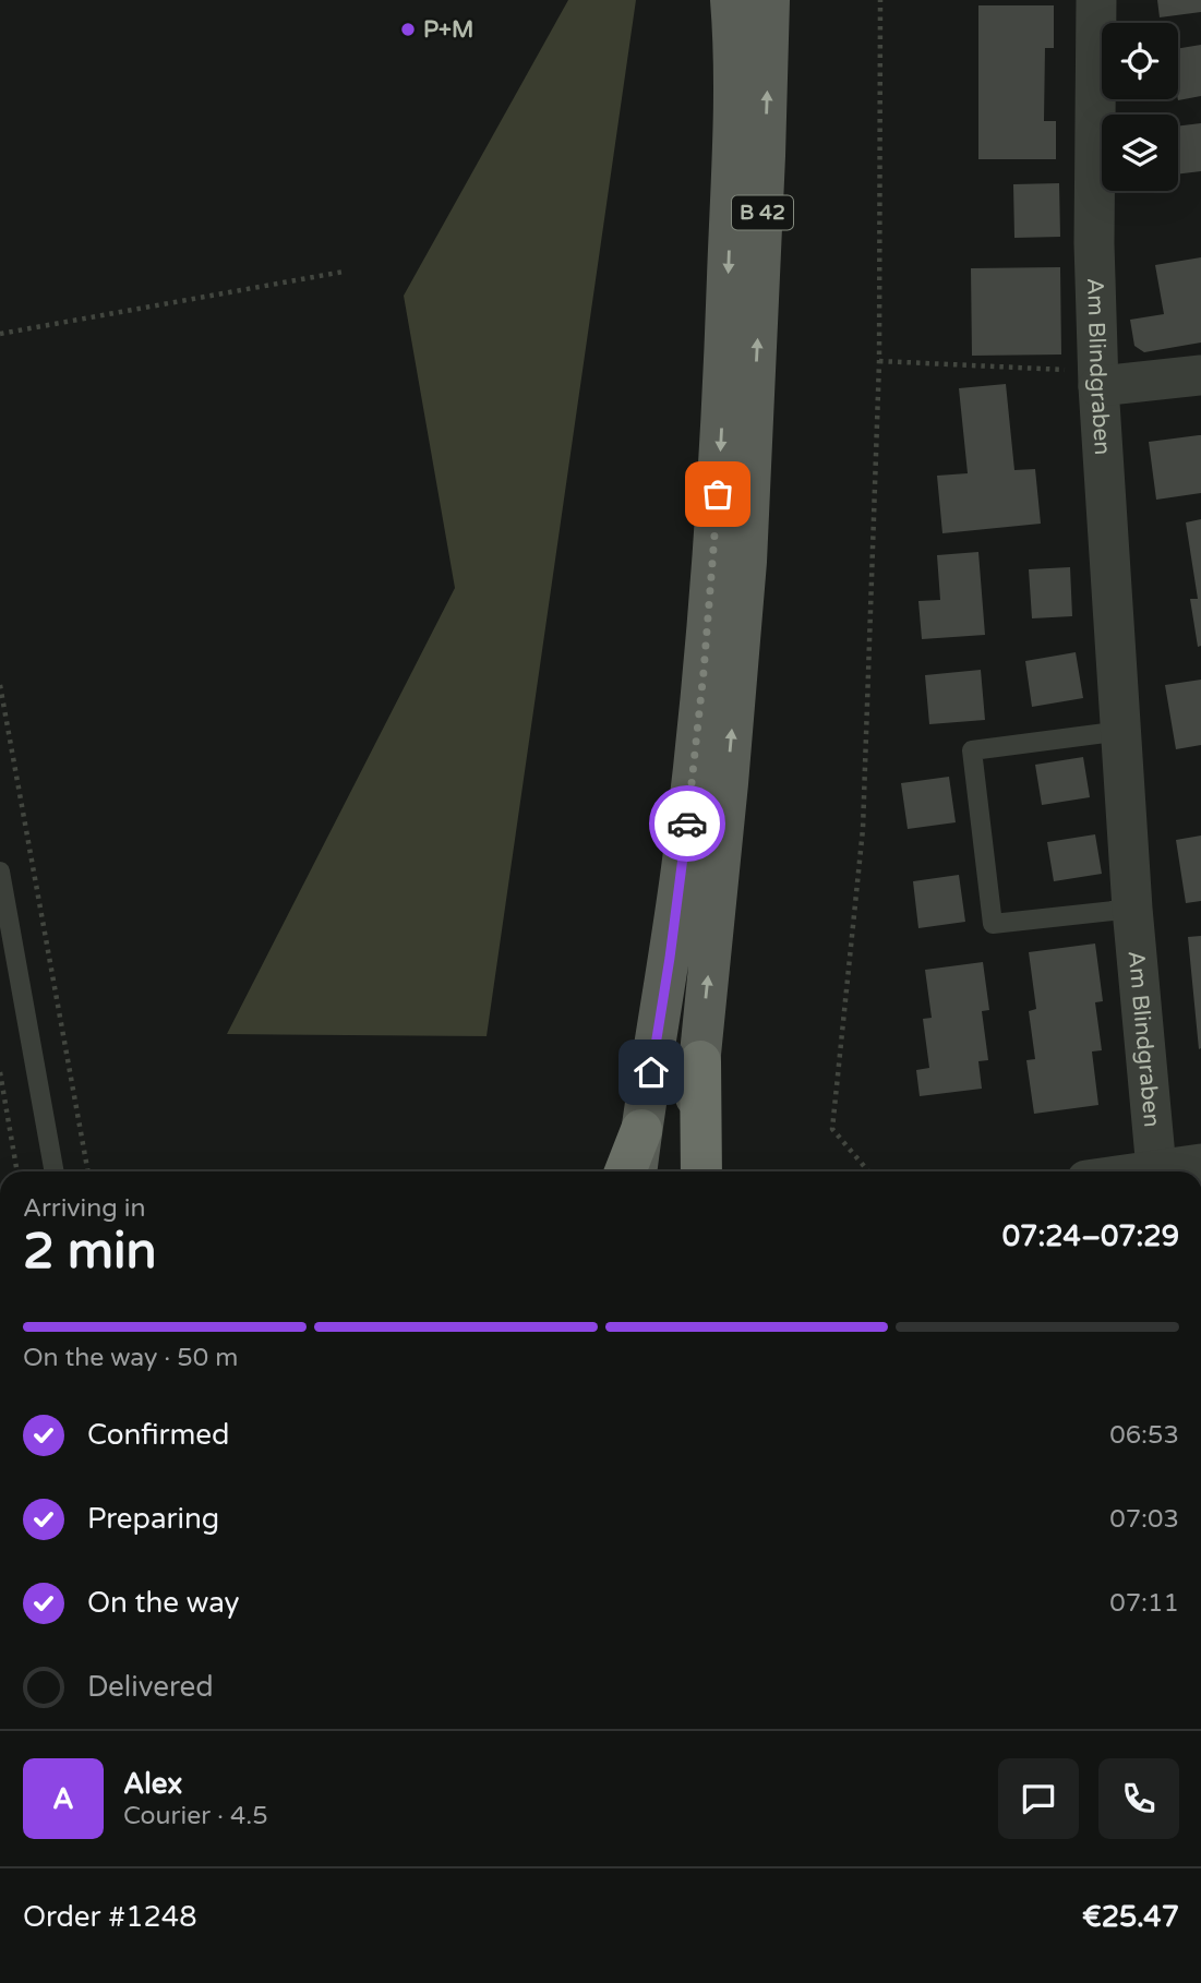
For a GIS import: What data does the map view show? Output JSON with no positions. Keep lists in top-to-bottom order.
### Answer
{
  "streets": {
    "main road": ["B 42"],
    "street": ["Am Blindgraben"]
  },
  "places": ["P+M"],
  "page": {
    "heading": ["2 min", "Arriving in", "07:24–07:29"],
    "panel": [
      "Alex",
      "Courier · 4.5",
      "Order #1248",
      "€25.47"
    ],
    "bar": "On the way · 50 m",
    "list": [
      ["Confirmed", "06:53"],
      ["Preparing", "07:03"],
      ["On the way", "07:11"],
      "Delivered"
    ],
    "round": "A"
  }
}
